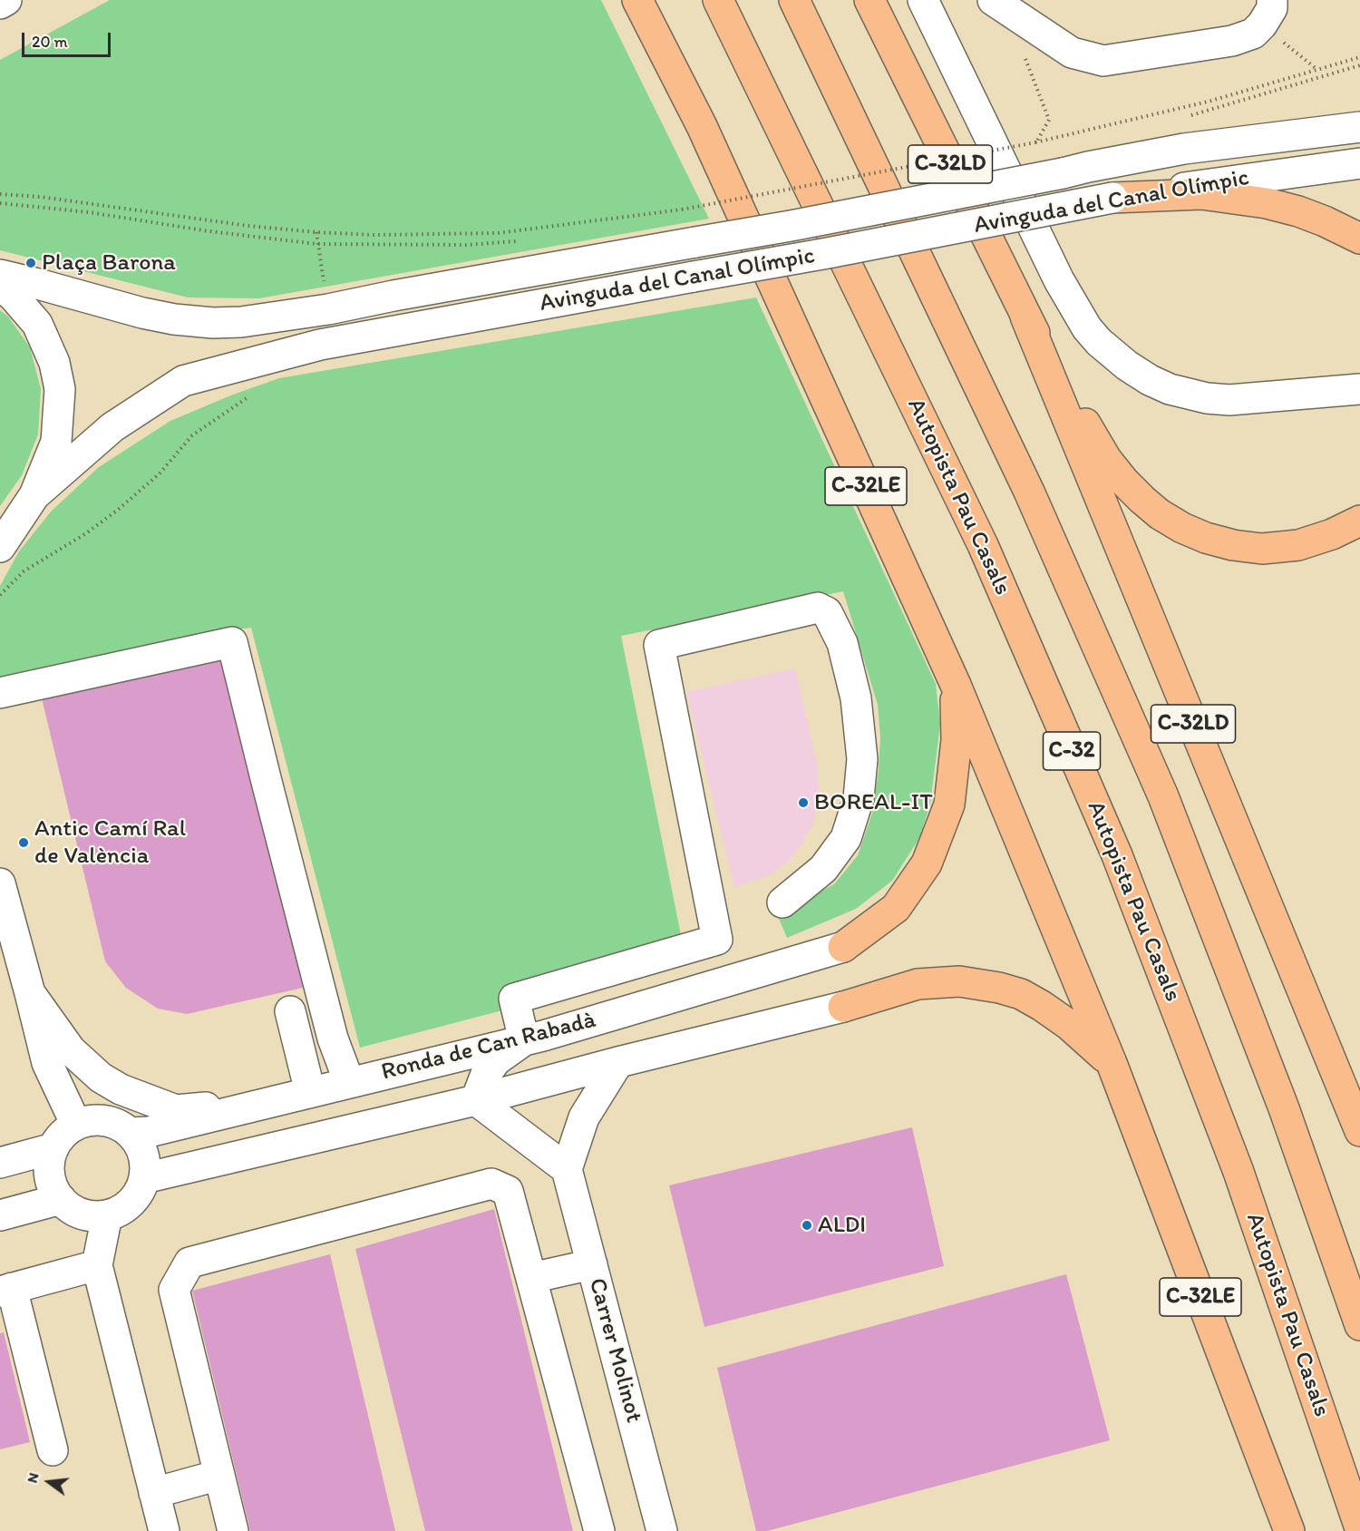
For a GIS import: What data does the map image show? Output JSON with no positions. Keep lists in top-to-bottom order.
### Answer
{
  "streets": {
    "highway": [
      "C-32LD",
      "C-32LE",
      "Autopista Pau Casals",
      "C-32"
    ],
    "street": ["Avinguda del Canal Olímpic", "Ronda de Can Rabadà", "Carrer Molinot"]
  },
  "places": [
    "Plaça Barona",
    "BOREAL-IT",
    "Antic Camí Ral de València",
    "ALDI"
  ],
  "scale_bar": "20 m",
  "north": "left"
}
